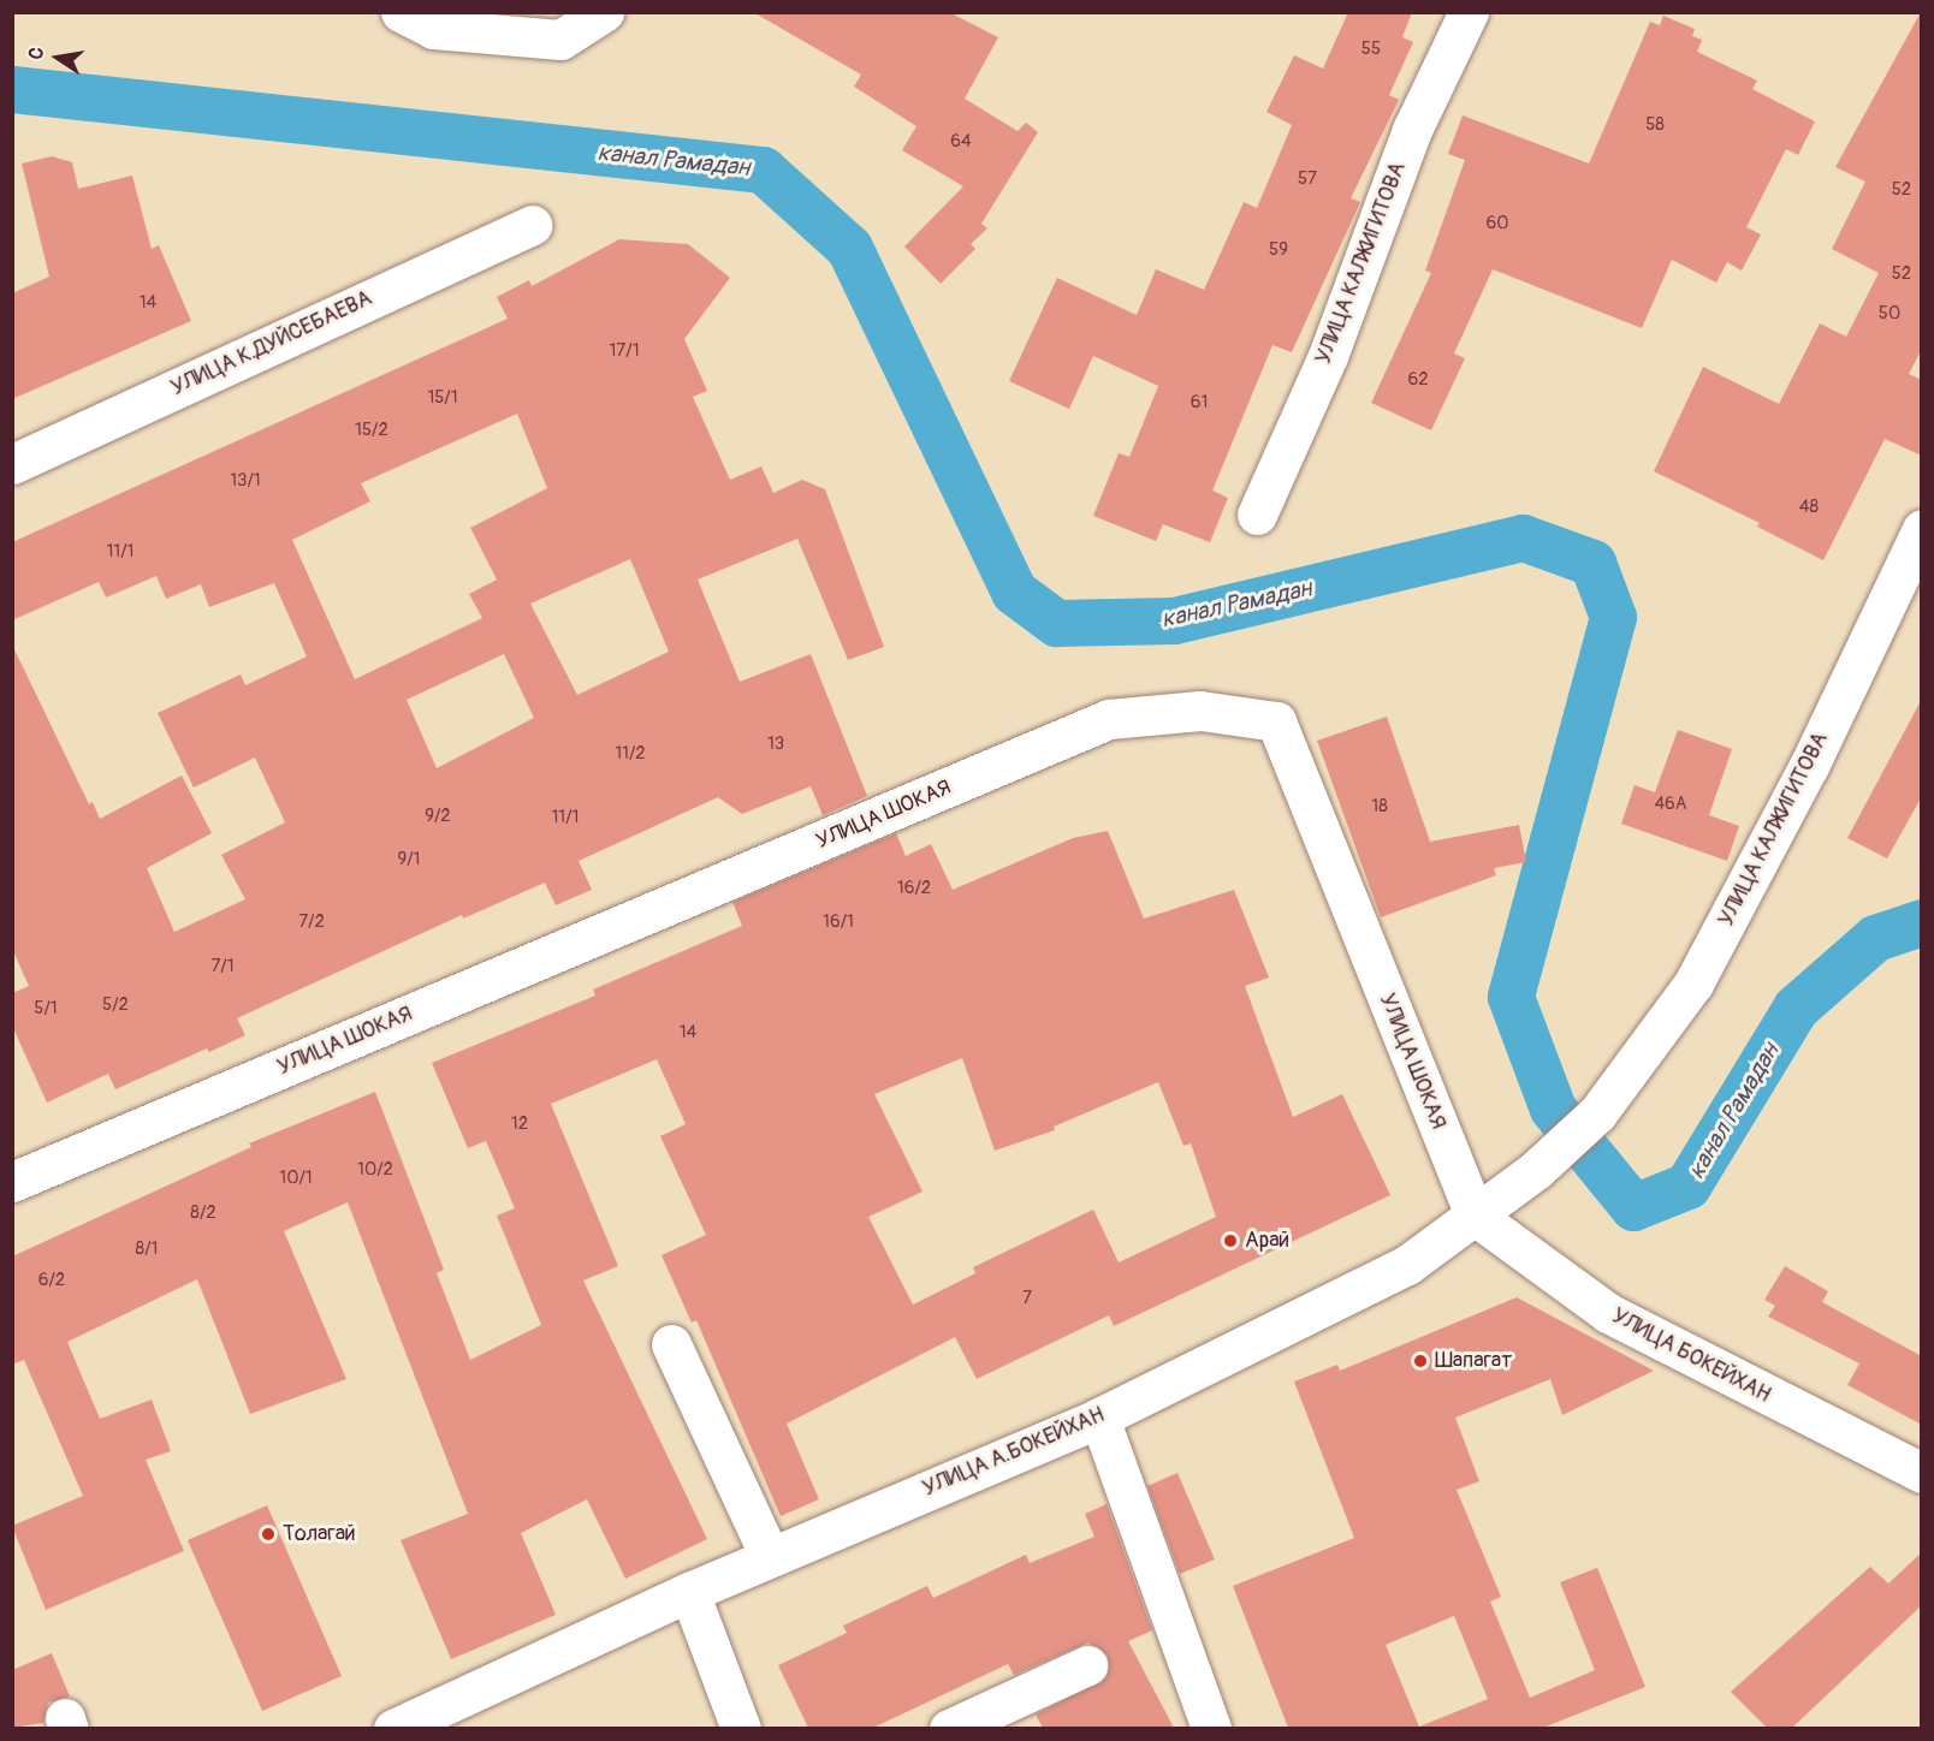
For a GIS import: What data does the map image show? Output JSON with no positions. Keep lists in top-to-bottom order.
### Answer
{
  "streets": {
    "street": [
      "УЛИЦА КАЛЖИГИТОВА",
      "УЛИЦА К.ДУЙСЕБАЕВА",
      "УЛИЦА ШОКАЯ",
      "УЛИЦА БОКЕЙХАН",
      "УЛИЦА А.БОКЕЙХАН"
    ]
  },
  "crossings": [
    ["УЛИЦА КАЛЖИГИТОВА", "УЛИЦА А.БОКЕЙХАН"],
    ["УЛИЦА ШОКАЯ", "УЛИЦА БОКЕЙХАН"],
    ["УЛИЦА ШОКАЯ", "УЛИЦА А.БОКЕЙХАН"],
    ["УЛИЦА БОКЕЙХАН", "УЛИЦА А.БОКЕЙХАН"]
  ],
  "water": ["канал Рамадан"],
  "places": ["Арай", "Шапагат", "Толагай"],
  "house_numbers": [
    "55",
    "58",
    "64",
    "57",
    "52",
    "60",
    "59",
    "52",
    "14",
    "50",
    "17/1",
    "62",
    "15/1",
    "61",
    "15/2",
    "13/1",
    "48",
    "11/1",
    "13",
    "11/2",
    "46А",
    "18",
    "9/2",
    "11/1",
    "9/1",
    "16/2",
    "7/2",
    "16/1",
    "7/1",
    "5/2",
    "5/1",
    "14",
    "12",
    "10/2",
    "10/1",
    "8/2",
    "8/1",
    "6/2",
    "7"
  ],
  "north": "left"
}
